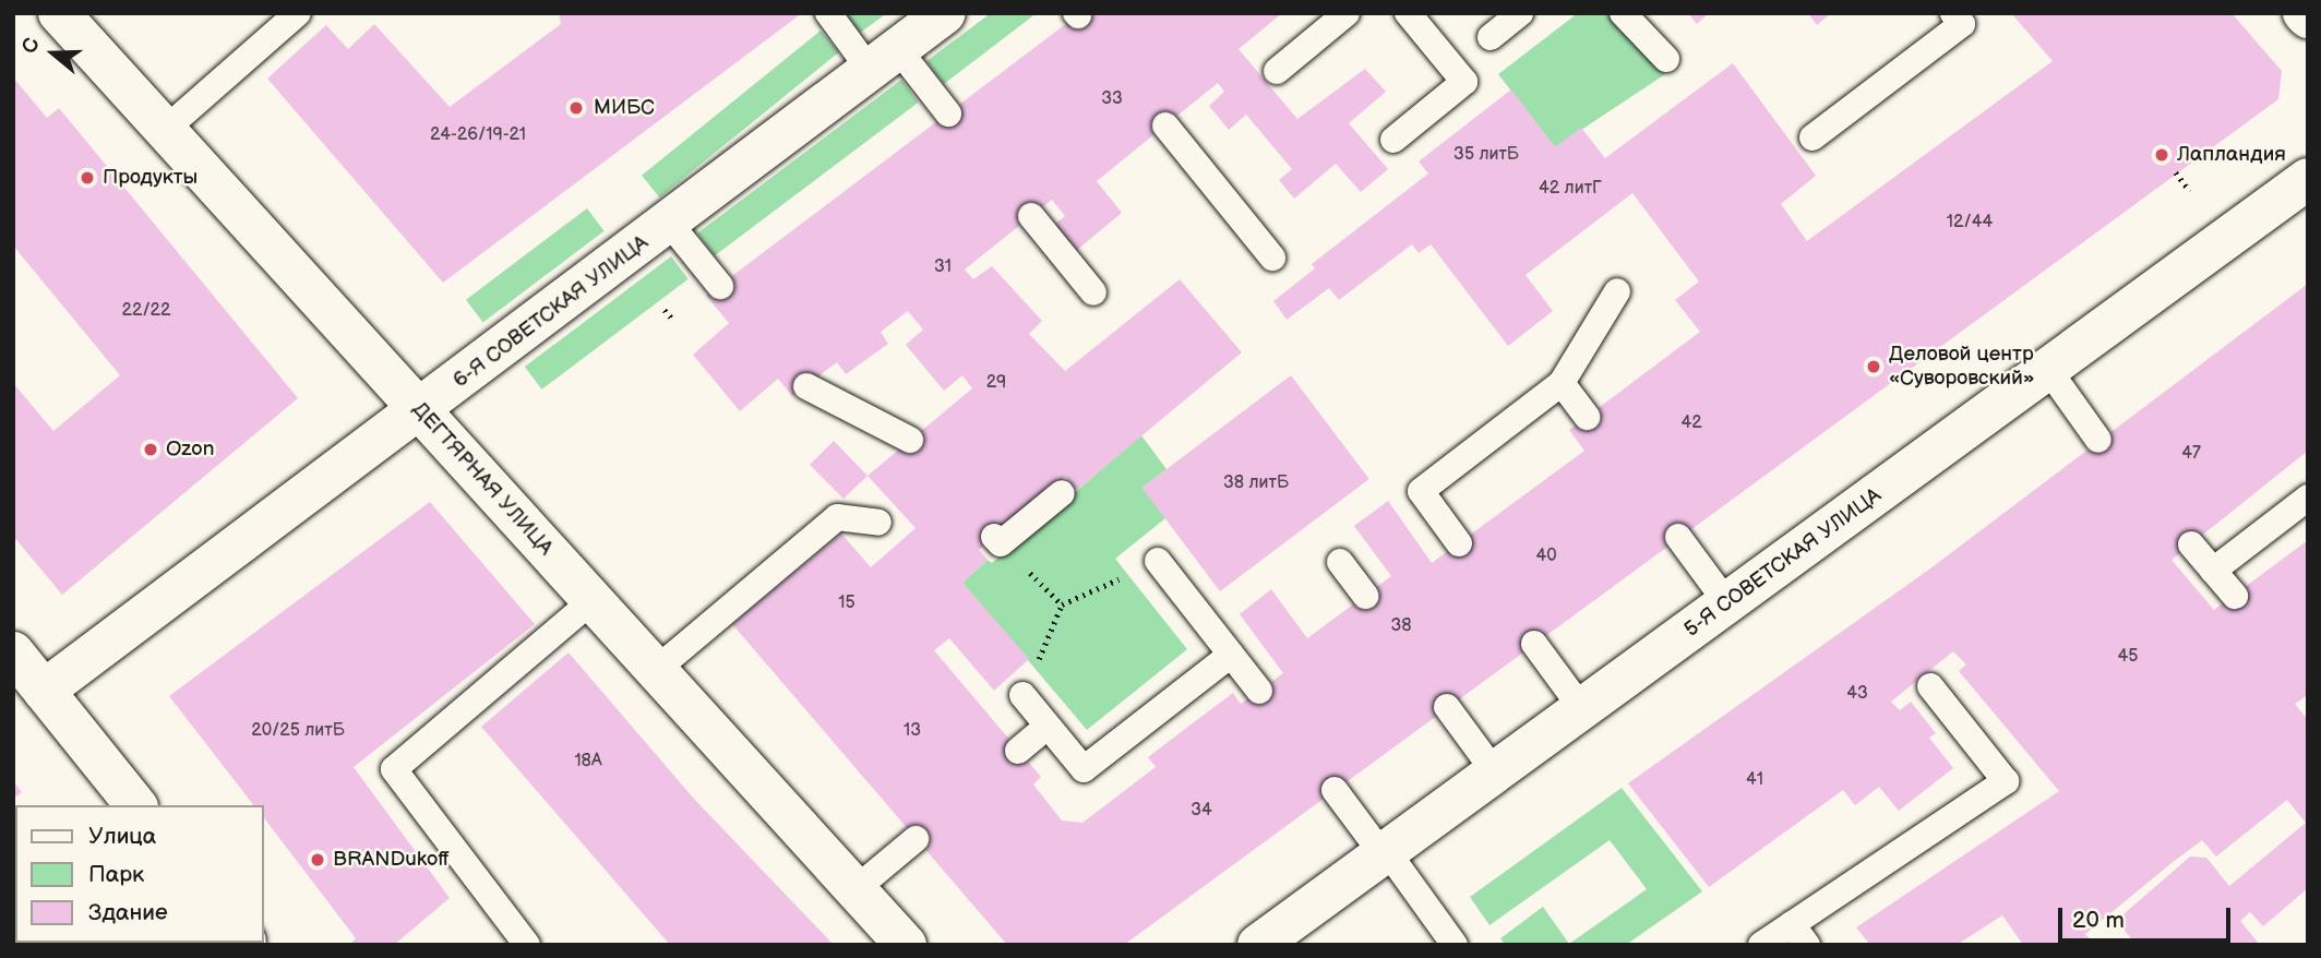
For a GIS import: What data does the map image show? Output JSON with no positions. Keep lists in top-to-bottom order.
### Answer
{
  "streets": {
    "street": ["6-Я СОВЕТСКАЯ УЛИЦА", "ДЕГТЯРНАЯ УЛИЦА", "5-Я СОВЕТСКАЯ УЛИЦА"]
  },
  "crossings": [
    ["6-Я СОВЕТСКАЯ УЛИЦА", "ДЕГТЯРНАЯ УЛИЦА"]
  ],
  "places": [
    "МИБС",
    "Лапландия",
    "Продукты",
    "Деловой центр «Суворовский»",
    "Ozon",
    "BRANDukoff"
  ],
  "house_numbers": [
    "33",
    "24-26/19-21",
    "35 литБ",
    "42 литГ",
    "12/44",
    "31",
    "22/22",
    "29",
    "42",
    "47",
    "38 литБ",
    "40",
    "15",
    "38",
    "45",
    "43",
    "20/25 литБ",
    "13",
    "18А",
    "41",
    "34"
  ],
  "legend": ["Улица", "Парк", "Здание"],
  "scale_bar": "20 m",
  "north": "left"
}
